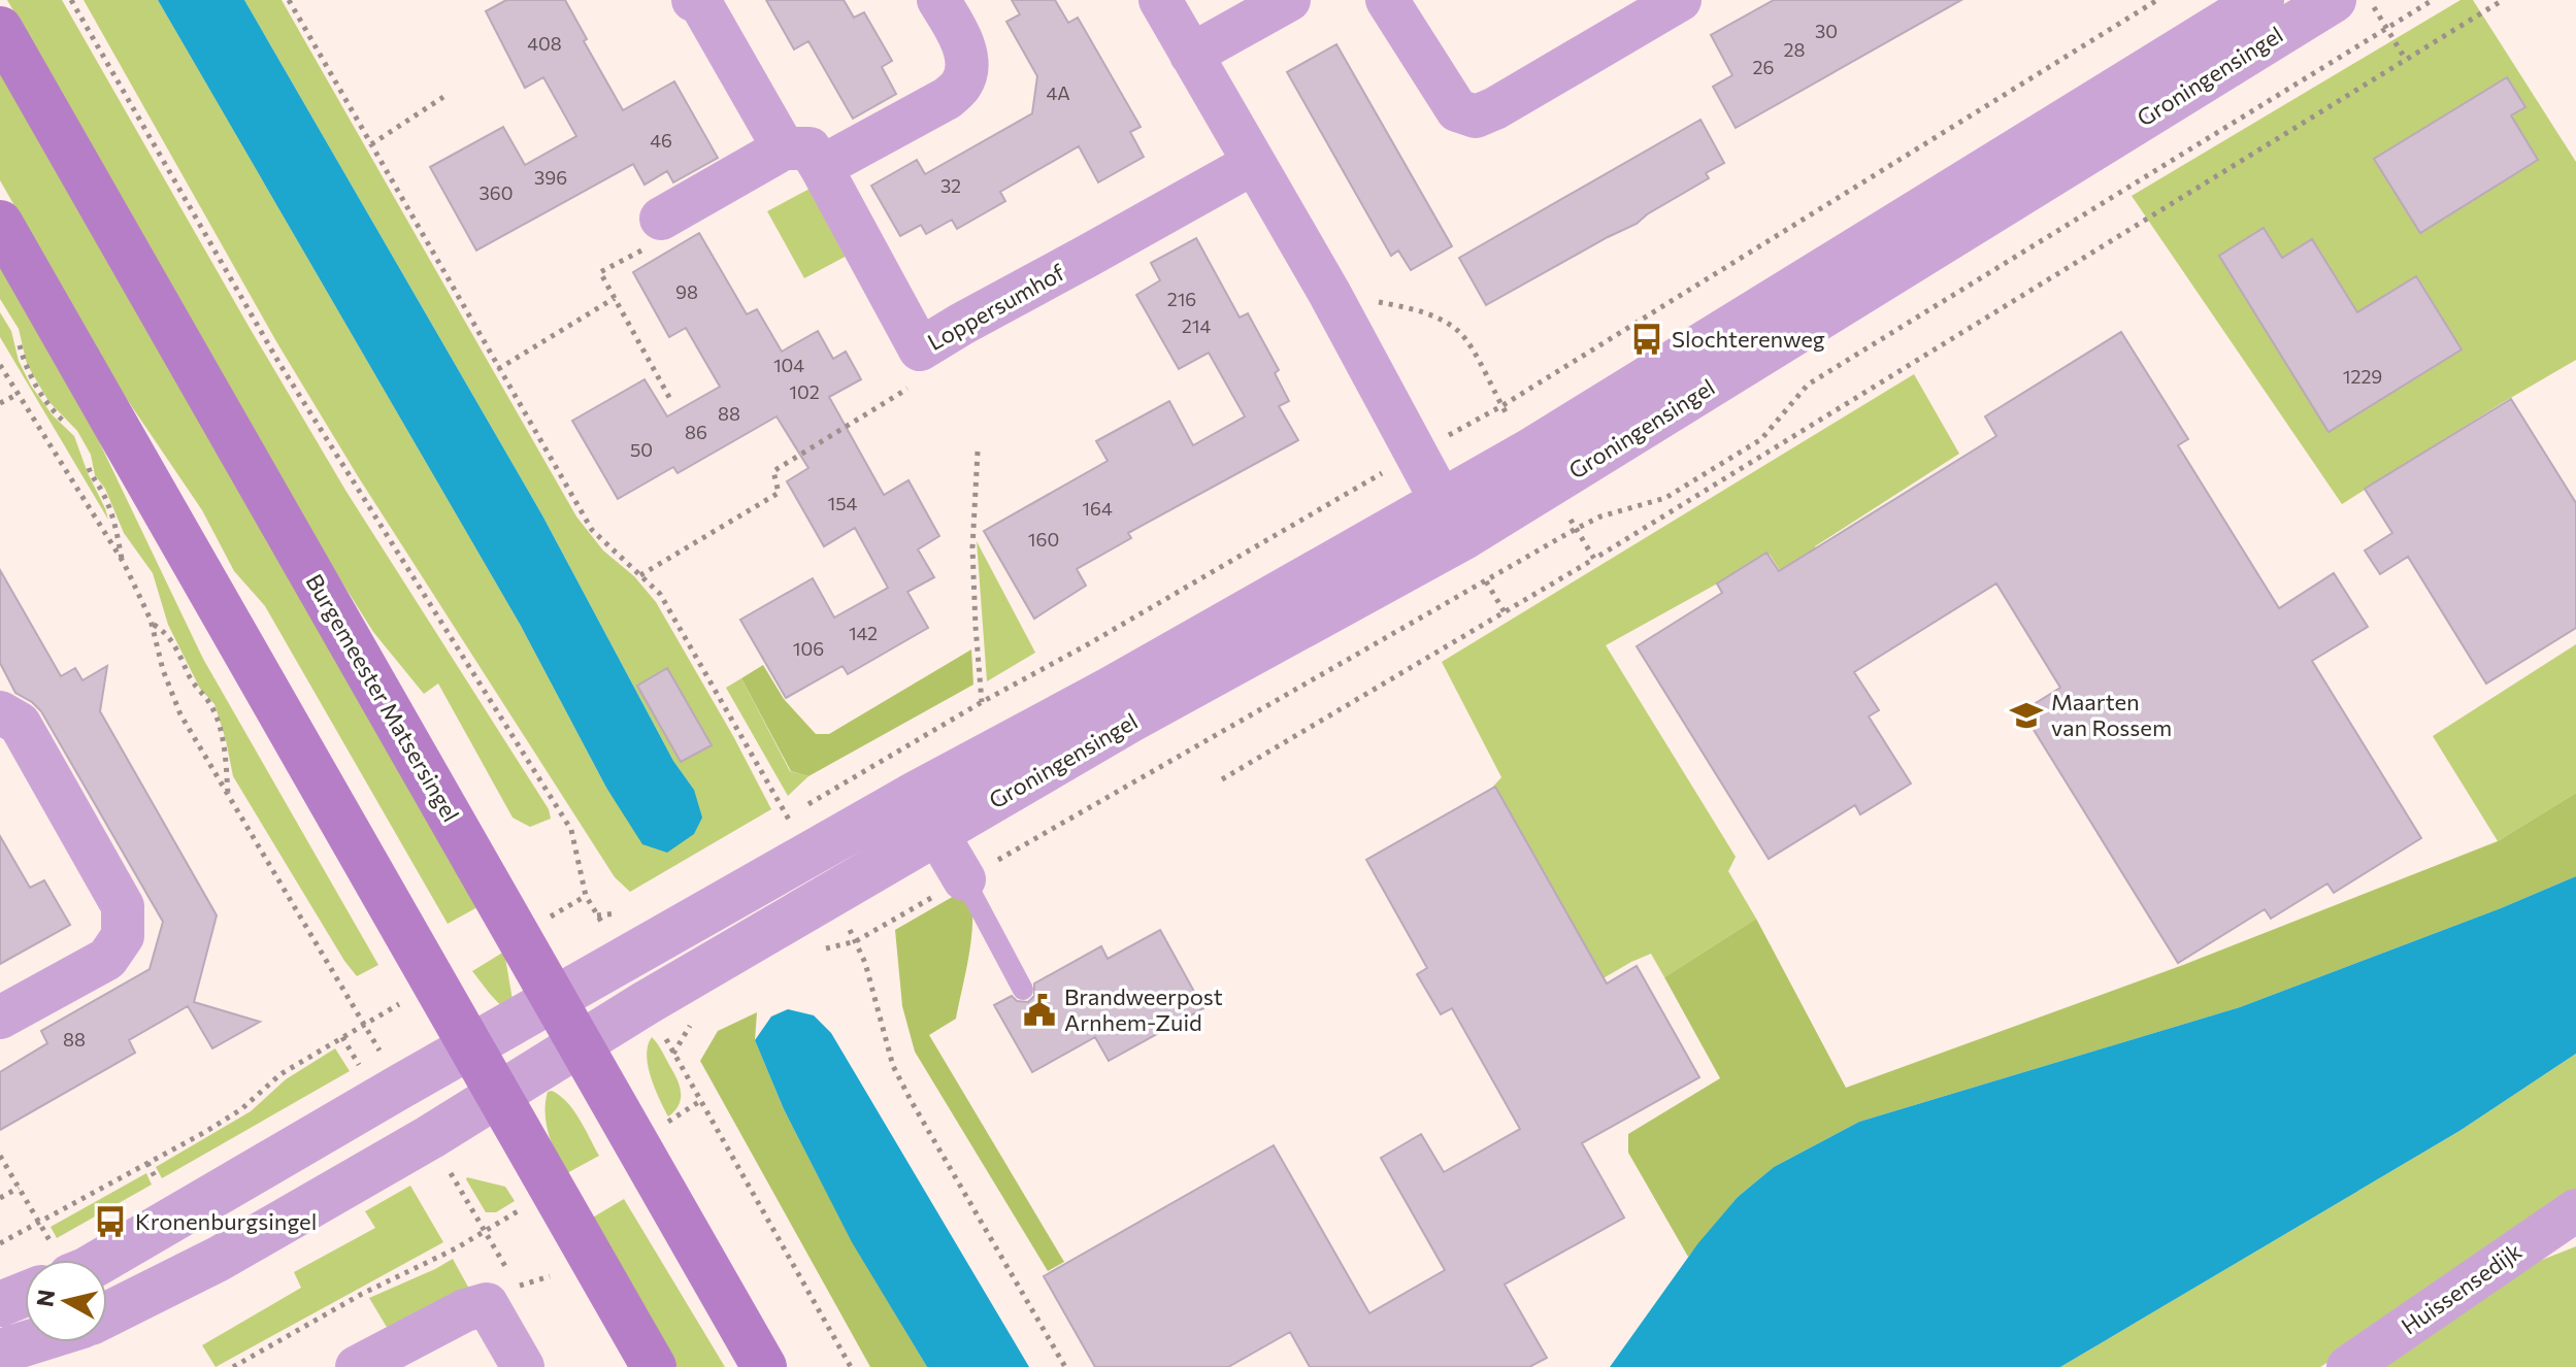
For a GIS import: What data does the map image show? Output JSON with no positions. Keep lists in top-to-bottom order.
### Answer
{
  "streets": {
    "main road": ["Burgemeester Matsersingel"],
    "street": ["Groningensingel", "Loppersumhof", "Huissensedijk"]
  },
  "crossings": [
    ["Groningensingel", "Burgemeester Matsersingel"]
  ],
  "places": {
    "bus stop": ["Slochterenweg", "Kronenburgsingel"],
    "school or university": ["Maarten van Rossem"],
    "public building": ["Brandweerpost Arnhem-Zuid"]
  },
  "house_numbers": [
    "30",
    "408",
    "28",
    "26",
    "4A",
    "46",
    "396",
    "32",
    "360",
    "98",
    "216",
    "214",
    "104",
    "1229",
    "102",
    "88",
    "86",
    "50",
    "154",
    "164",
    "160",
    "142",
    "106",
    "88"
  ],
  "north": "left"
}
